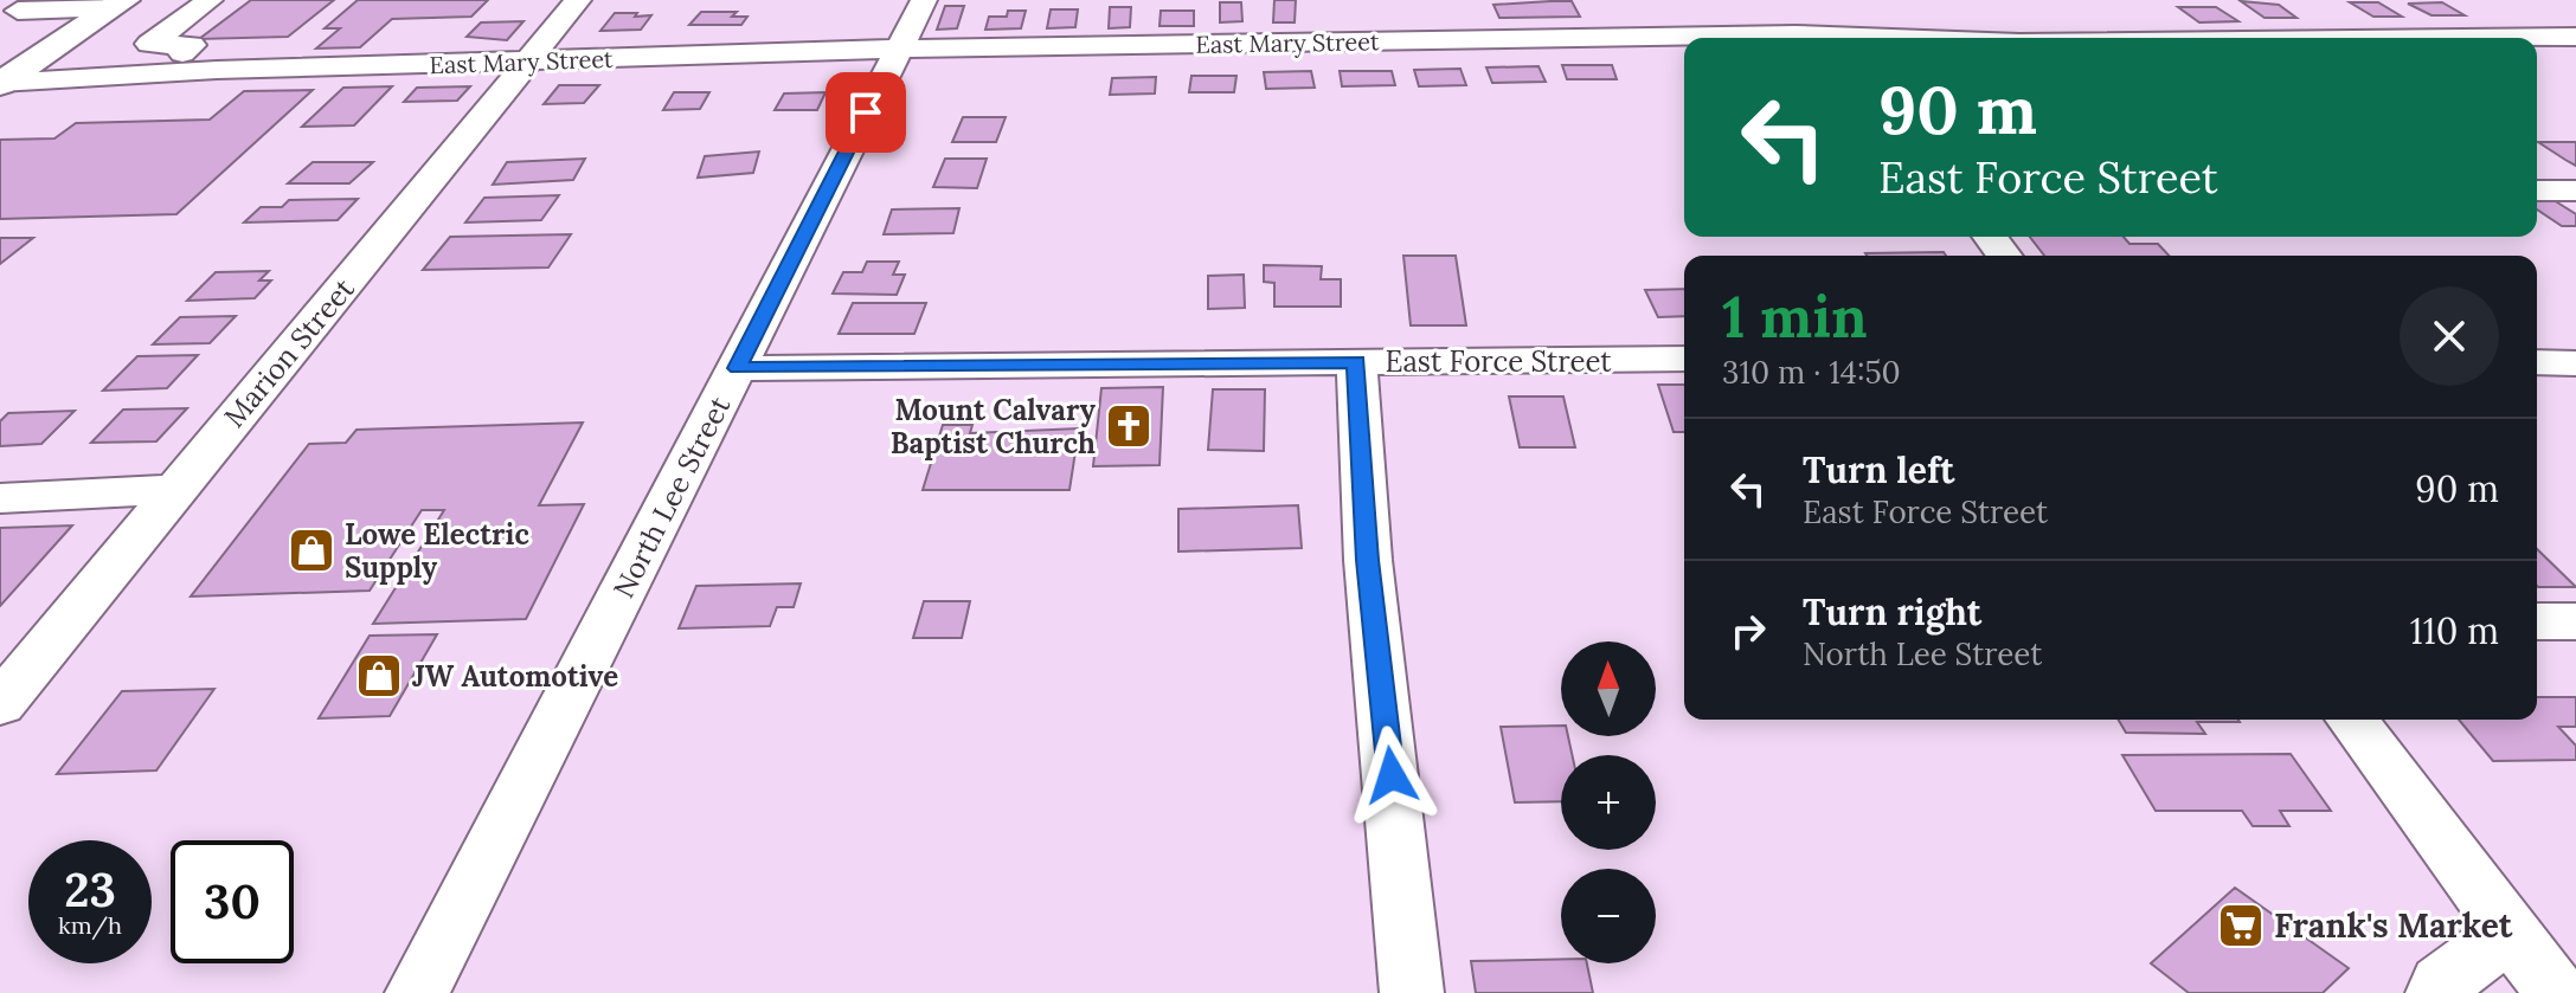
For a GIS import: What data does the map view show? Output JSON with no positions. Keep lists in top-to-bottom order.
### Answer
{
  "streets": {
    "street": [
      "East Mary Street",
      "Marion Street",
      "East Force Street",
      "North Lee Street"
    ]
  },
  "crossings": [
    ["East Mary Street", "Marion Street"],
    ["East Mary Street", "North Lee Street"],
    ["East Force Street", "North Lee Street"]
  ],
  "places": {
    "church": ["Mount Calvary Baptist Church"],
    "shop": ["Lowe Electric Supply", "JW Automotive"],
    "supermarket": ["Frank's Market"]
  },
  "north": "top",
  "page": {
    "turn": ["90 m", "East Force Street"],
    "heading": ["1 min", "310 m · 14:50"],
    "list": [
      {
        "name": "Turn left",
        "note": "East Force Street",
        "value": "90 m"
      },
      {
        "name": "Turn right",
        "note": "North Lee Street",
        "value": "110 m"
      }
    ],
    "map_buttons": ["+", "−"],
    "speed": "23 km/h",
    "limit": "30"
  }
}
